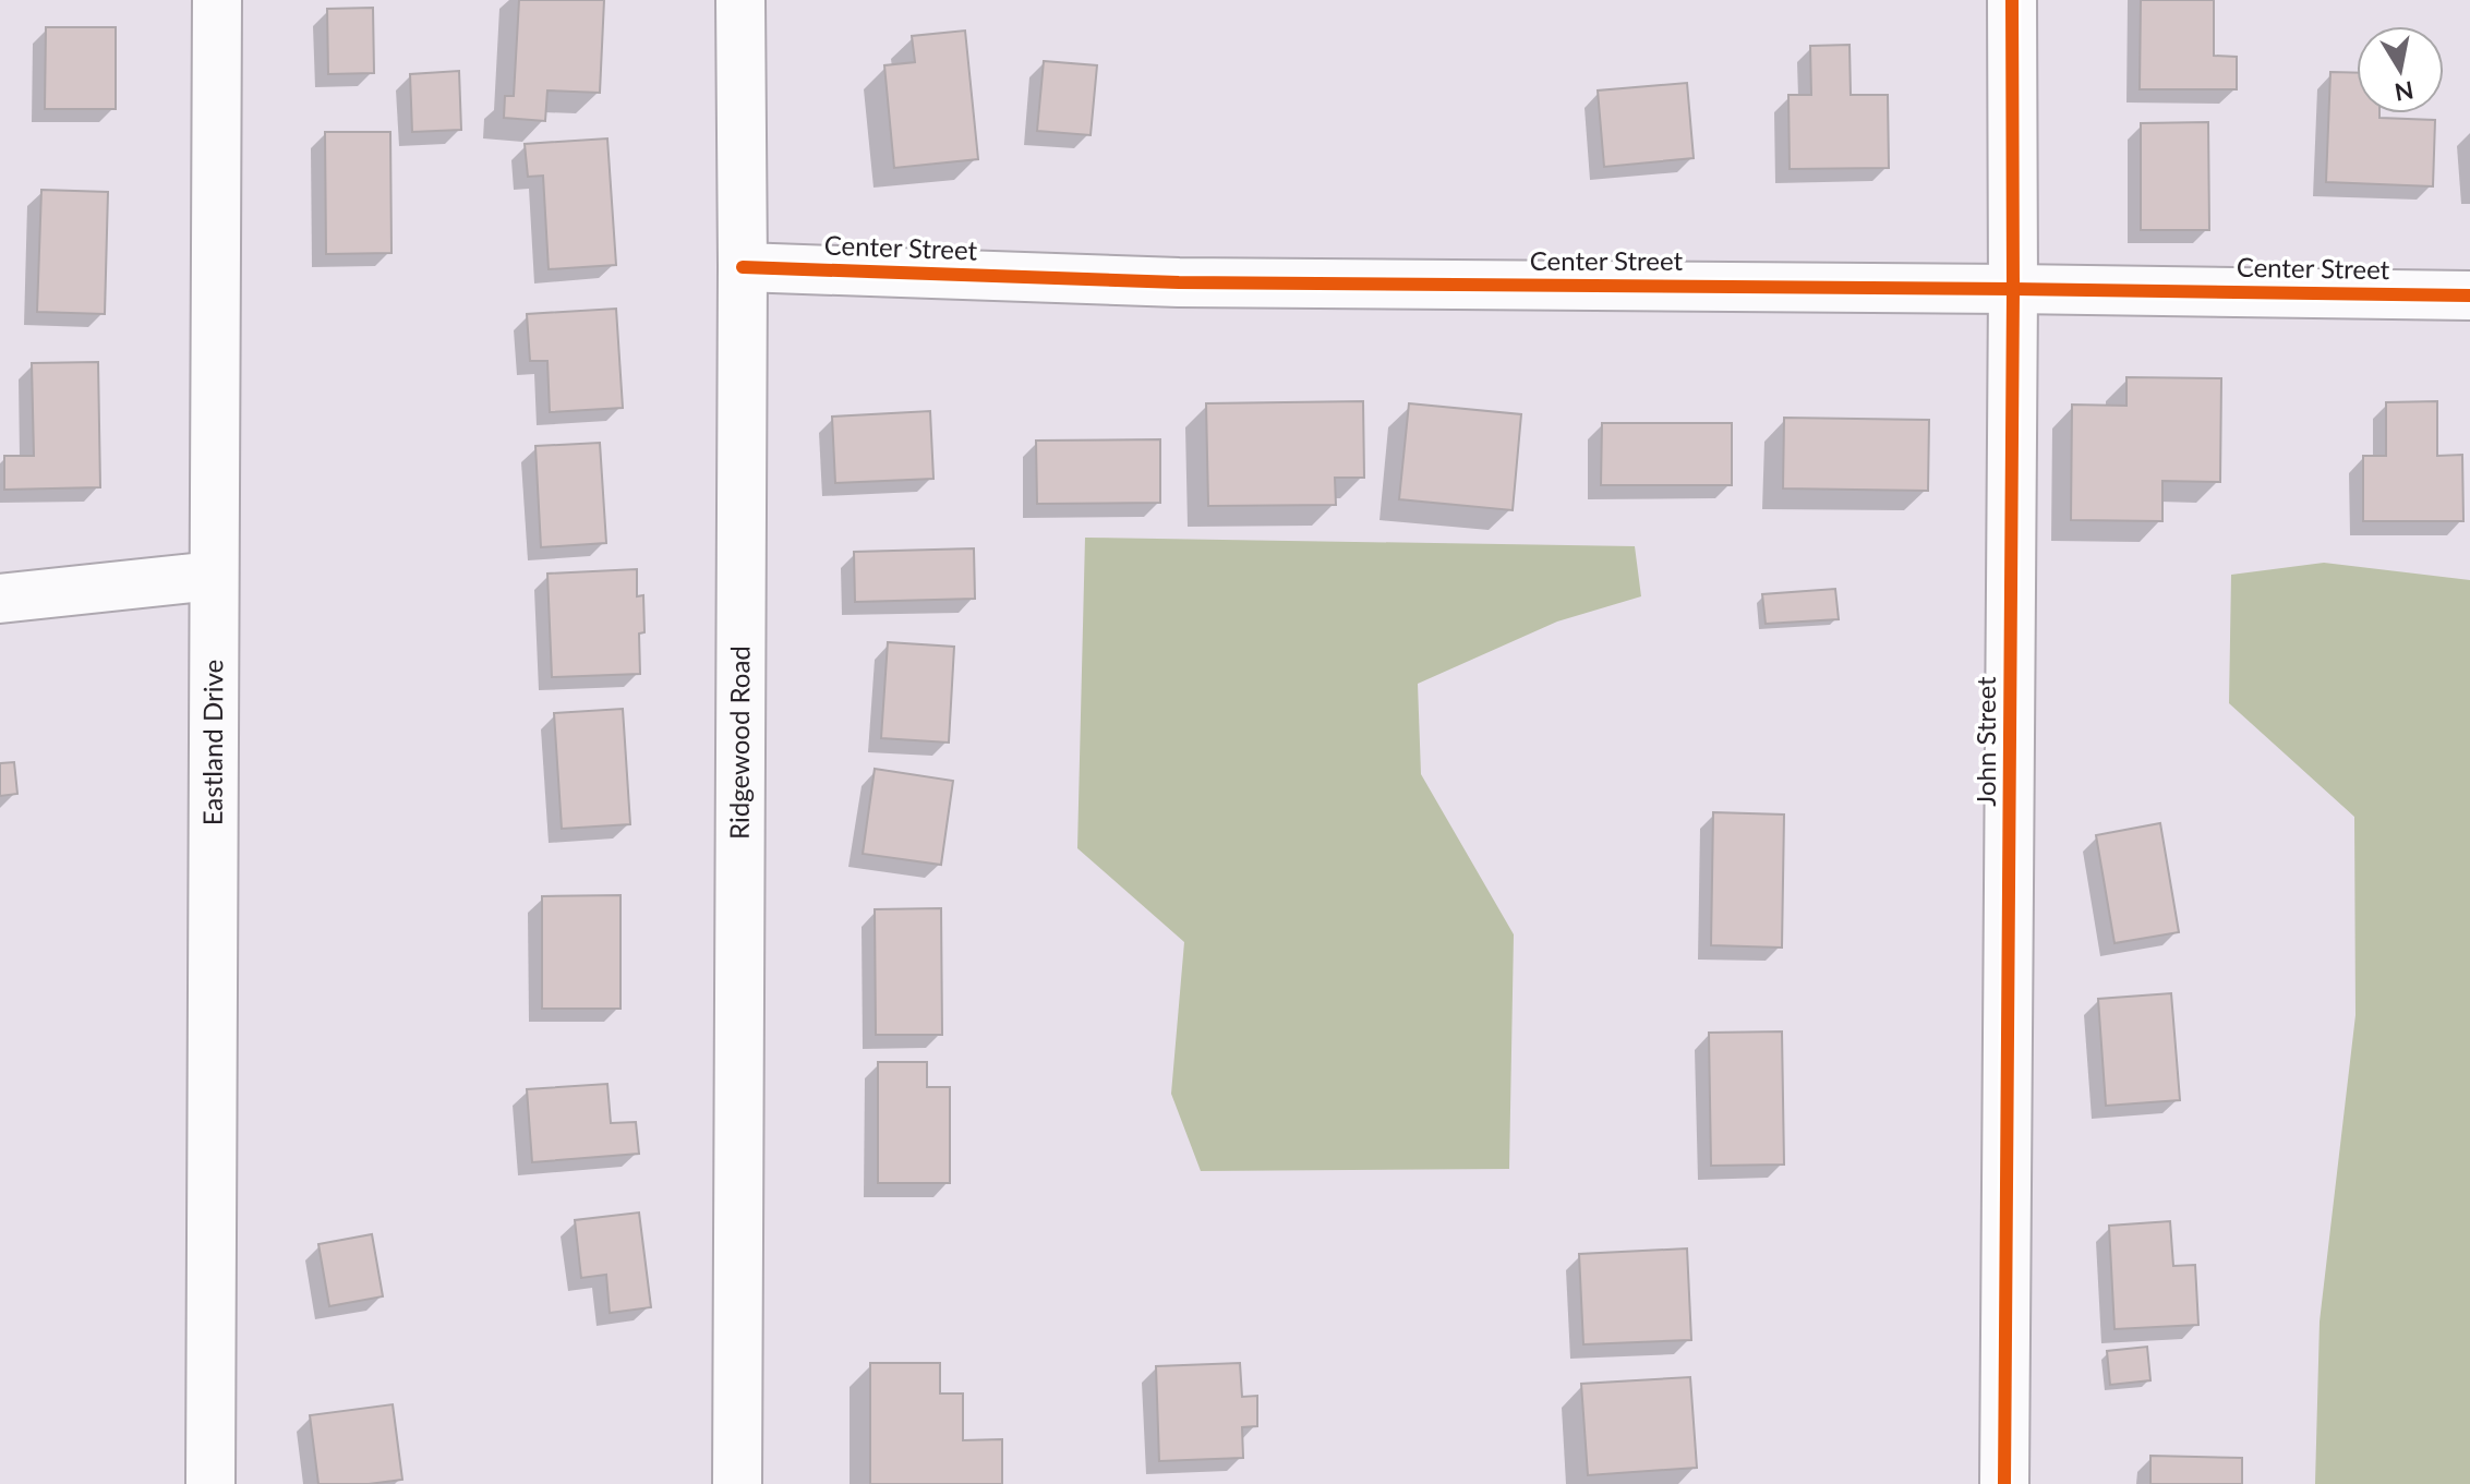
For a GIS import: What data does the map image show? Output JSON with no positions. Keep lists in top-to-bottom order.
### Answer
{
  "streets": {
    "street": [
      "Center Street",
      "Eastland Drive",
      "Ridgewood Road",
      "John Street"
    ]
  },
  "crossings": [
    ["Center Street", "Ridgewood Road"],
    ["Center Street", "John Street"]
  ],
  "north": "bottom"
}
